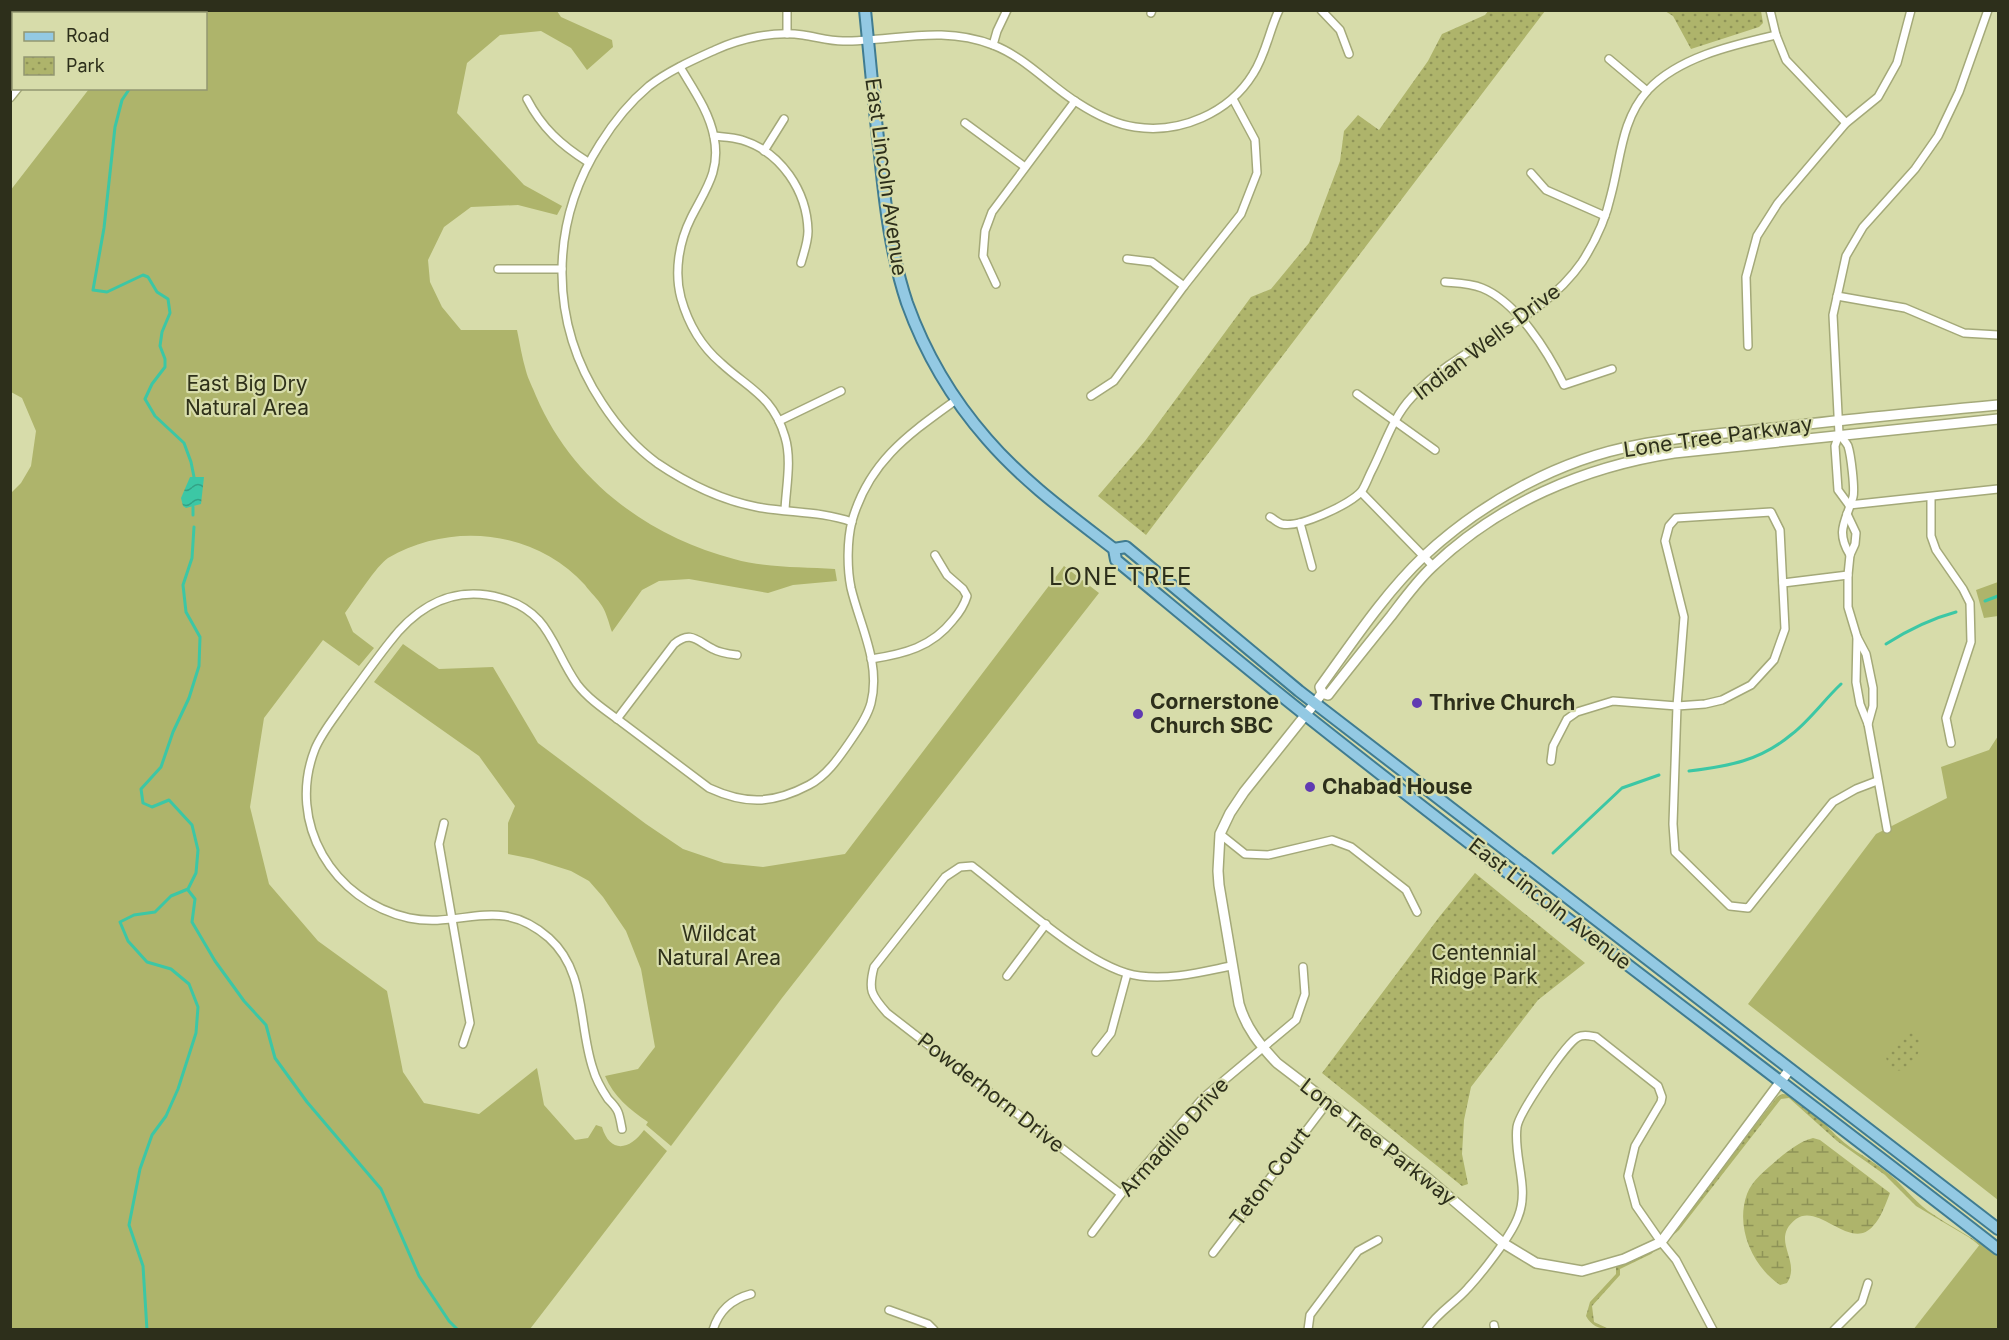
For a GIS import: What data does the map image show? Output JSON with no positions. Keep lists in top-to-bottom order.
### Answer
{
  "streets": {
    "main road": ["East Lincoln Avenue"],
    "street": [
      "Indian Wells Drive",
      "Lone Tree Parkway",
      "Powderhorn Drive",
      "Armadillo Drive",
      "Teton Court"
    ]
  },
  "crossings": [
    ["East Lincoln Avenue", "Lone Tree Parkway"],
    ["Lone Tree Parkway", "Armadillo Drive"],
    ["Lone Tree Parkway", "Teton Court"],
    ["Powderhorn Drive", "Armadillo Drive"]
  ],
  "districts": ["LONE TREE"],
  "parks": ["East Big Dry Natural Area", "Wildcat Natural Area", "Centennial Ridge Park"],
  "places": ["Thrive Church", "Cornerstone Church SBC", "Chabad House"],
  "legend": ["Road", "Park"]
}
